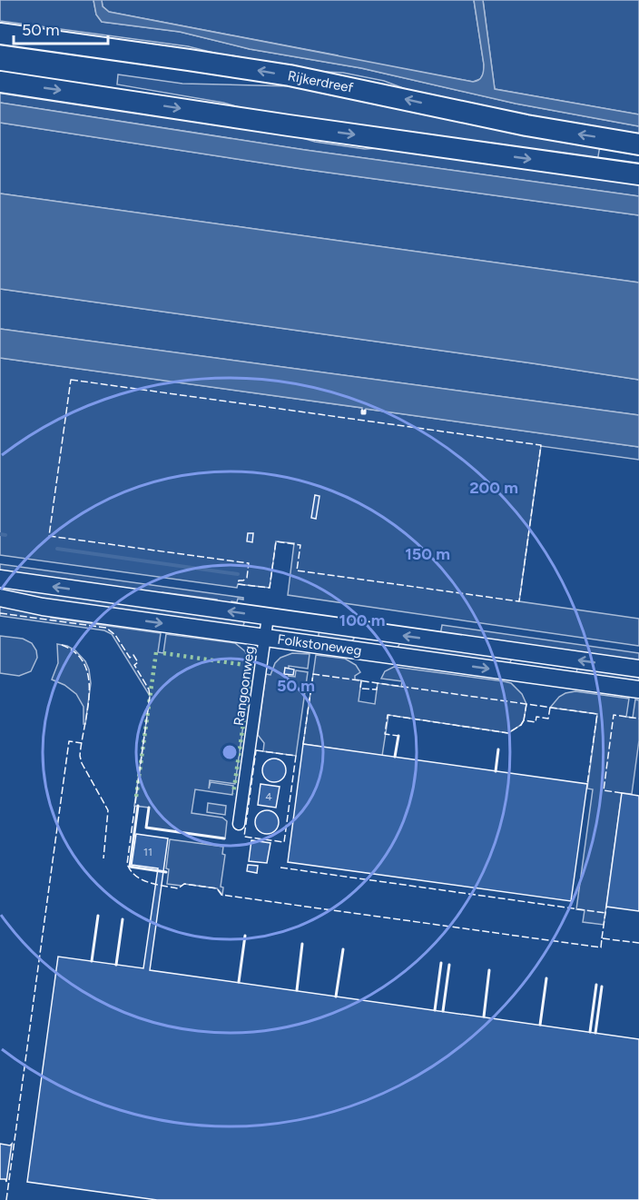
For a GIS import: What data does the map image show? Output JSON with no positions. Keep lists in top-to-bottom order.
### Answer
{
  "streets": {
    "highway": ["Rijkerdreef"],
    "street": ["Folkstoneweg", "Rangoonweg"]
  },
  "crossings": [
    ["Folkstoneweg", "Rangoonweg"]
  ],
  "house_numbers": ["4", "11"],
  "scale_bar": "50 m",
  "rings": [
    "200 m",
    "150 m",
    "100 m",
    "50 m"
  ]
}
